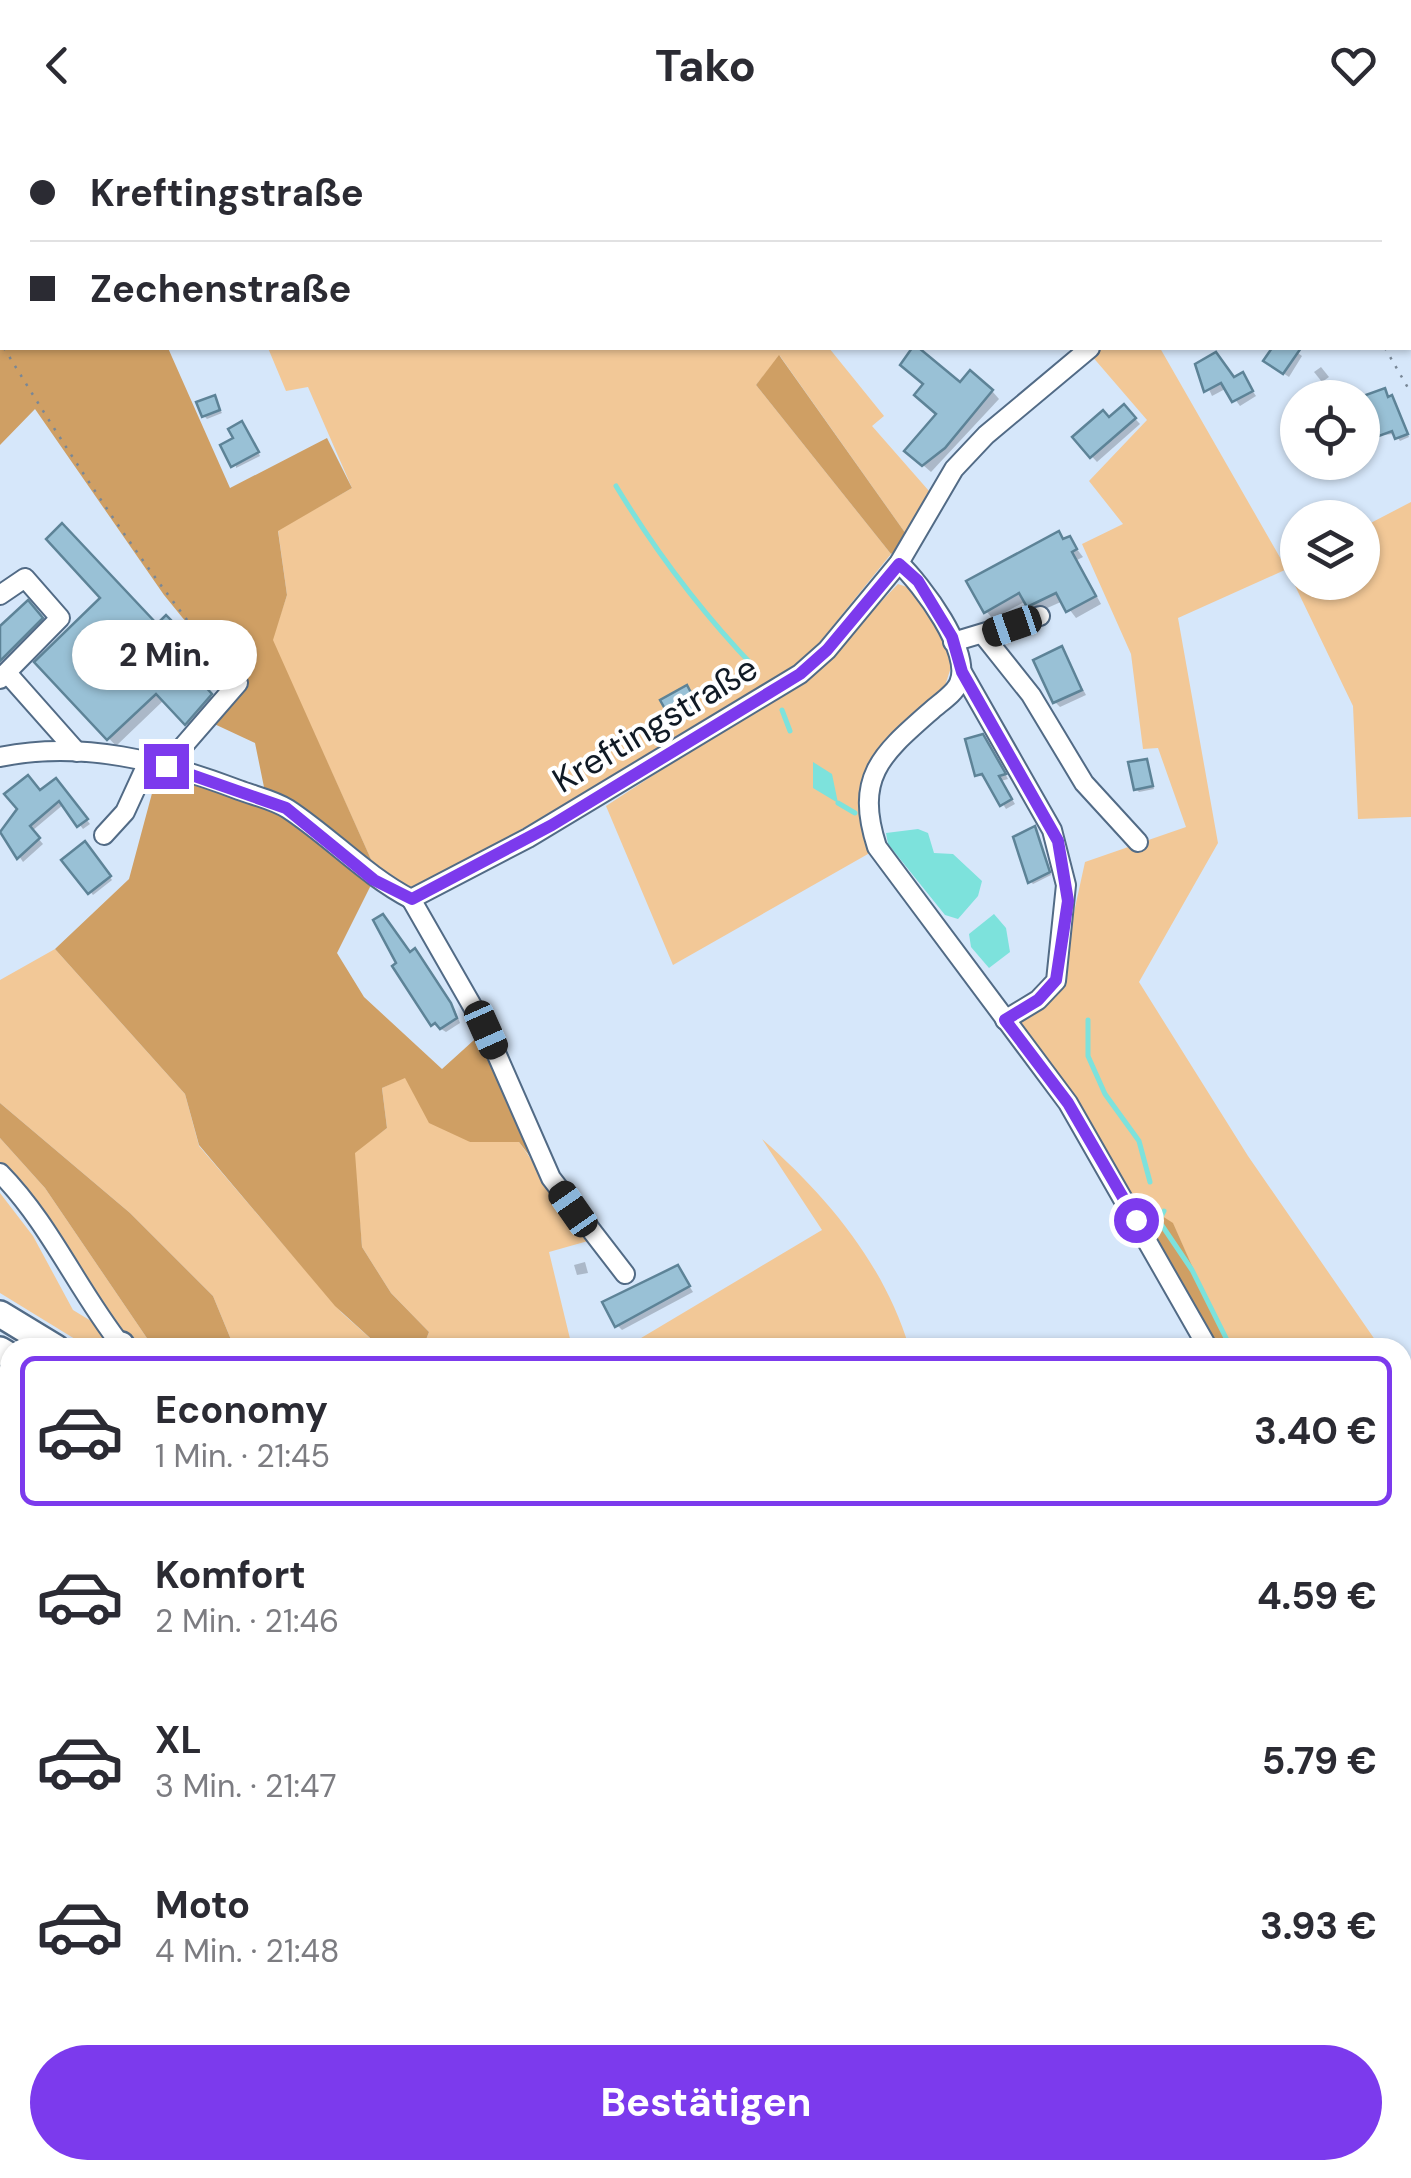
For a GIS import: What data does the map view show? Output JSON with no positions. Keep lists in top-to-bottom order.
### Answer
{
  "streets": {
    "street": ["Kreftingstraße"]
  },
  "page": {
    "header": "Tako",
    "banner": ["Kreftingstraße", "Zechenstraße"],
    "bubble": "2 Min.",
    "list": [
      {
        "name": "Economy",
        "note": "1 Min. · 21:45",
        "value": "3.40 €"
      },
      {
        "name": "Komfort",
        "note": "2 Min. · 21:46",
        "value": "4.59 €"
      },
      {
        "name": "XL",
        "note": "3 Min. · 21:47",
        "value": "5.79 €"
      },
      {
        "name": "Moto",
        "note": "4 Min. · 21:48",
        "value": "3.93 €"
      }
    ],
    "buttons": "Bestätigen"
  }
}
